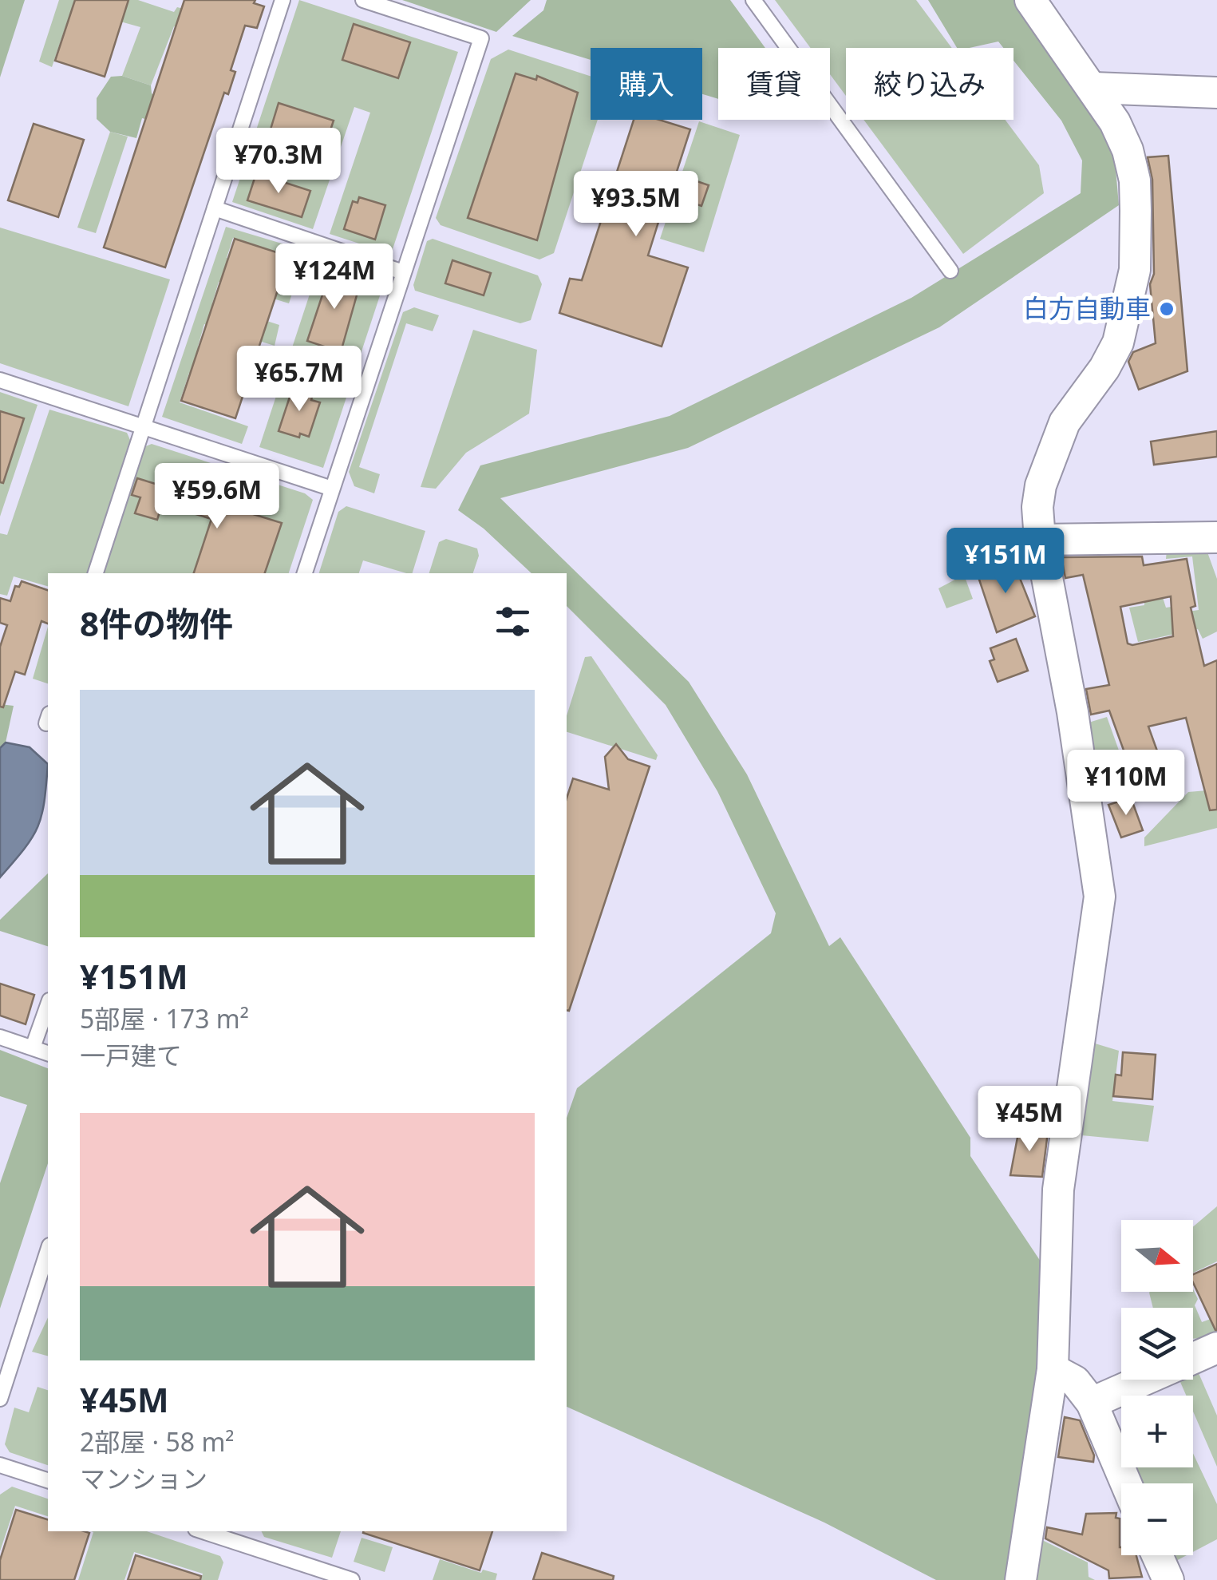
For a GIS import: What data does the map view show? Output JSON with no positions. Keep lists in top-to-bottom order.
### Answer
{
  "places": ["白方自動車"],
  "north": "right",
  "page": {
    "chip": ["購入", "賃貸", "絞り込み"],
    "price": [
      "¥70.3M",
      "¥93.5M",
      "¥124M",
      "¥65.7M",
      "¥59.6M",
      "¥151M",
      "¥110M",
      "¥45M"
    ],
    "heading": "8件の物件",
    "list": [
      {
        "name": "¥151M",
        "note": "5部屋 · 173 m² · 一戸建て"
      },
      {
        "name": "¥45M",
        "note": "2部屋 · 58 m² · マンション"
      }
    ],
    "map_buttons": ["+", "−"]
  }
}
